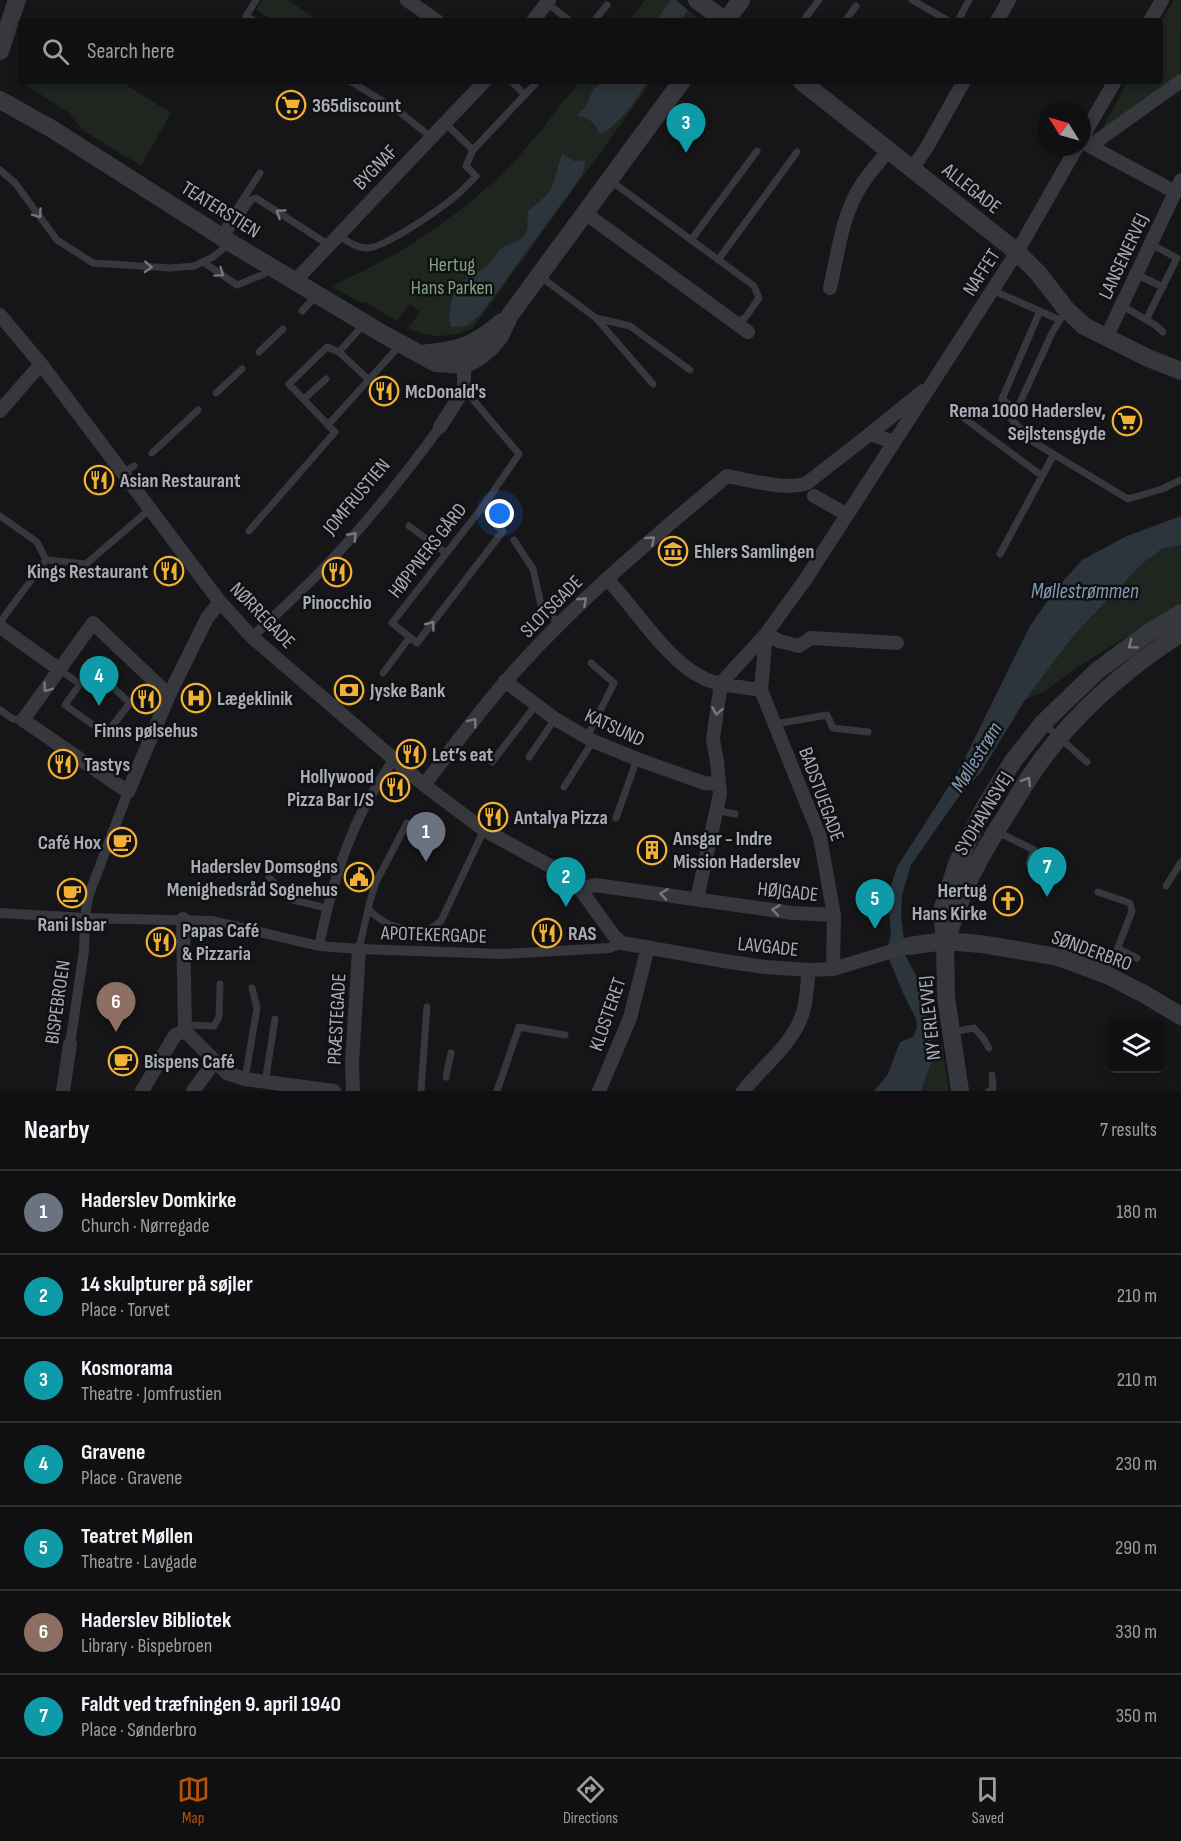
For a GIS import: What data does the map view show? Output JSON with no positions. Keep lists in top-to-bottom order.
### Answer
{
  "streets": {
    "street": [
      "BYGNAF",
      "ALLEGADE",
      "TEATERSTIEN",
      "LANSENERVEJ",
      "NAFFET",
      "JOMFRUSTIEN",
      "SLOTSGADE",
      "NØRREGADE",
      "KATSUND",
      "BADSTUEGADE",
      "SYDHAVNSVEJ",
      "HØJGADE",
      "APOTEKERGADE",
      "LAVGADE",
      "SØNDERBRO",
      "BISPEBROEN",
      "KLOSTERET",
      "NY ERLEVVEJ",
      "PRÆSTEGADE"
    ],
    "lane": ["HØPPNERS GÅRD"]
  },
  "crossings": [
    ["BYGNAF", "TEATERSTIEN"],
    ["ALLEGADE", "LANSENERVEJ"],
    ["ALLEGADE", "NAFFET"],
    ["NAFFET", "SLOTSGADE"],
    ["JOMFRUSTIEN", "HØPPNERS GÅRD"],
    ["JOMFRUSTIEN", "NØRREGADE"],
    ["SLOTSGADE", "NØRREGADE"],
    ["SLOTSGADE", "KATSUND"],
    ["NØRREGADE", "HØJGADE"],
    ["NØRREGADE", "APOTEKERGADE"],
    ["NØRREGADE", "LAVGADE"],
    ["BADSTUEGADE", "HØJGADE"],
    ["BADSTUEGADE", "LAVGADE"],
    ["SYDHAVNSVEJ", "SØNDERBRO"],
    ["SYDHAVNSVEJ", "NY ERLEVVEJ"],
    ["APOTEKERGADE", "LAVGADE"],
    ["APOTEKERGADE", "BISPEBROEN"],
    ["APOTEKERGADE", "PRÆSTEGADE"],
    ["LAVGADE", "SØNDERBRO"],
    ["LAVGADE", "KLOSTERET"],
    ["SØNDERBRO", "NY ERLEVVEJ"]
  ],
  "one_way": ["JOMFRUSTIEN", "SLOTSGADE", "HØJGADE"],
  "water": ["Møllestrømmen", "Møllestrøm"],
  "parks": ["Hertug Hans Parken"],
  "places": {
    "supermarket": ["365discount", "Rema 1000 Haderslev, Sejlstensgyde"],
    "restaurant": [
      "McDonald's",
      "Asian Restaurant",
      "Kings Restaurant",
      "Pinocchio",
      "Finns pølsehus",
      "Let’s eat",
      "Tastys",
      "Hollywood Pizza Bar I/S",
      "Antalya Pizza",
      "RAS",
      "Papas Café & Pizzaria"
    ],
    "museum": ["Ehlers Samlingen"],
    "bank": ["Jyske Bank"],
    "hospital": ["Lægeklinik"],
    "cafe": ["Café Hox", "Rani Isbar", "Bispens Café"],
    "building": ["Ansgar - Indre Mission Haderslev"],
    "public building": ["Haderslev Domsogns Menighedsråd Sognehus"],
    "church": ["Hertug Hans Kirke"]
  },
  "north": "top left",
  "page": {
    "search": "Search here",
    "pins": [
      "3",
      "4",
      "1",
      "7",
      "2",
      "5",
      "6"
    ],
    "heading": ["Nearby", "7 results"],
    "list": [
      {
        "mark": "1",
        "name": "Haderslev Domkirke",
        "note": "Church · Nørregade",
        "value": "180 m"
      },
      {
        "mark": "2",
        "name": "14 skulpturer på søjler",
        "note": "Place · Torvet",
        "value": "210 m"
      },
      {
        "mark": "3",
        "name": "Kosmorama",
        "note": "Theatre · Jomfrustien",
        "value": "210 m"
      },
      {
        "mark": "4",
        "name": "Gravene",
        "note": "Place · Gravene",
        "value": "230 m"
      },
      {
        "mark": "5",
        "name": "Teatret Møllen",
        "note": "Theatre · Lavgade",
        "value": "290 m"
      },
      {
        "mark": "6",
        "name": "Haderslev Bibliotek",
        "note": "Library · Bispebroen",
        "value": "330 m"
      },
      {
        "mark": "7",
        "name": "Faldt ved træfningen 9. april 1940",
        "note": "Place · Sønderbro",
        "value": "350 m"
      }
    ],
    "nav": ["Map", "Directions", "Saved"]
  }
}
